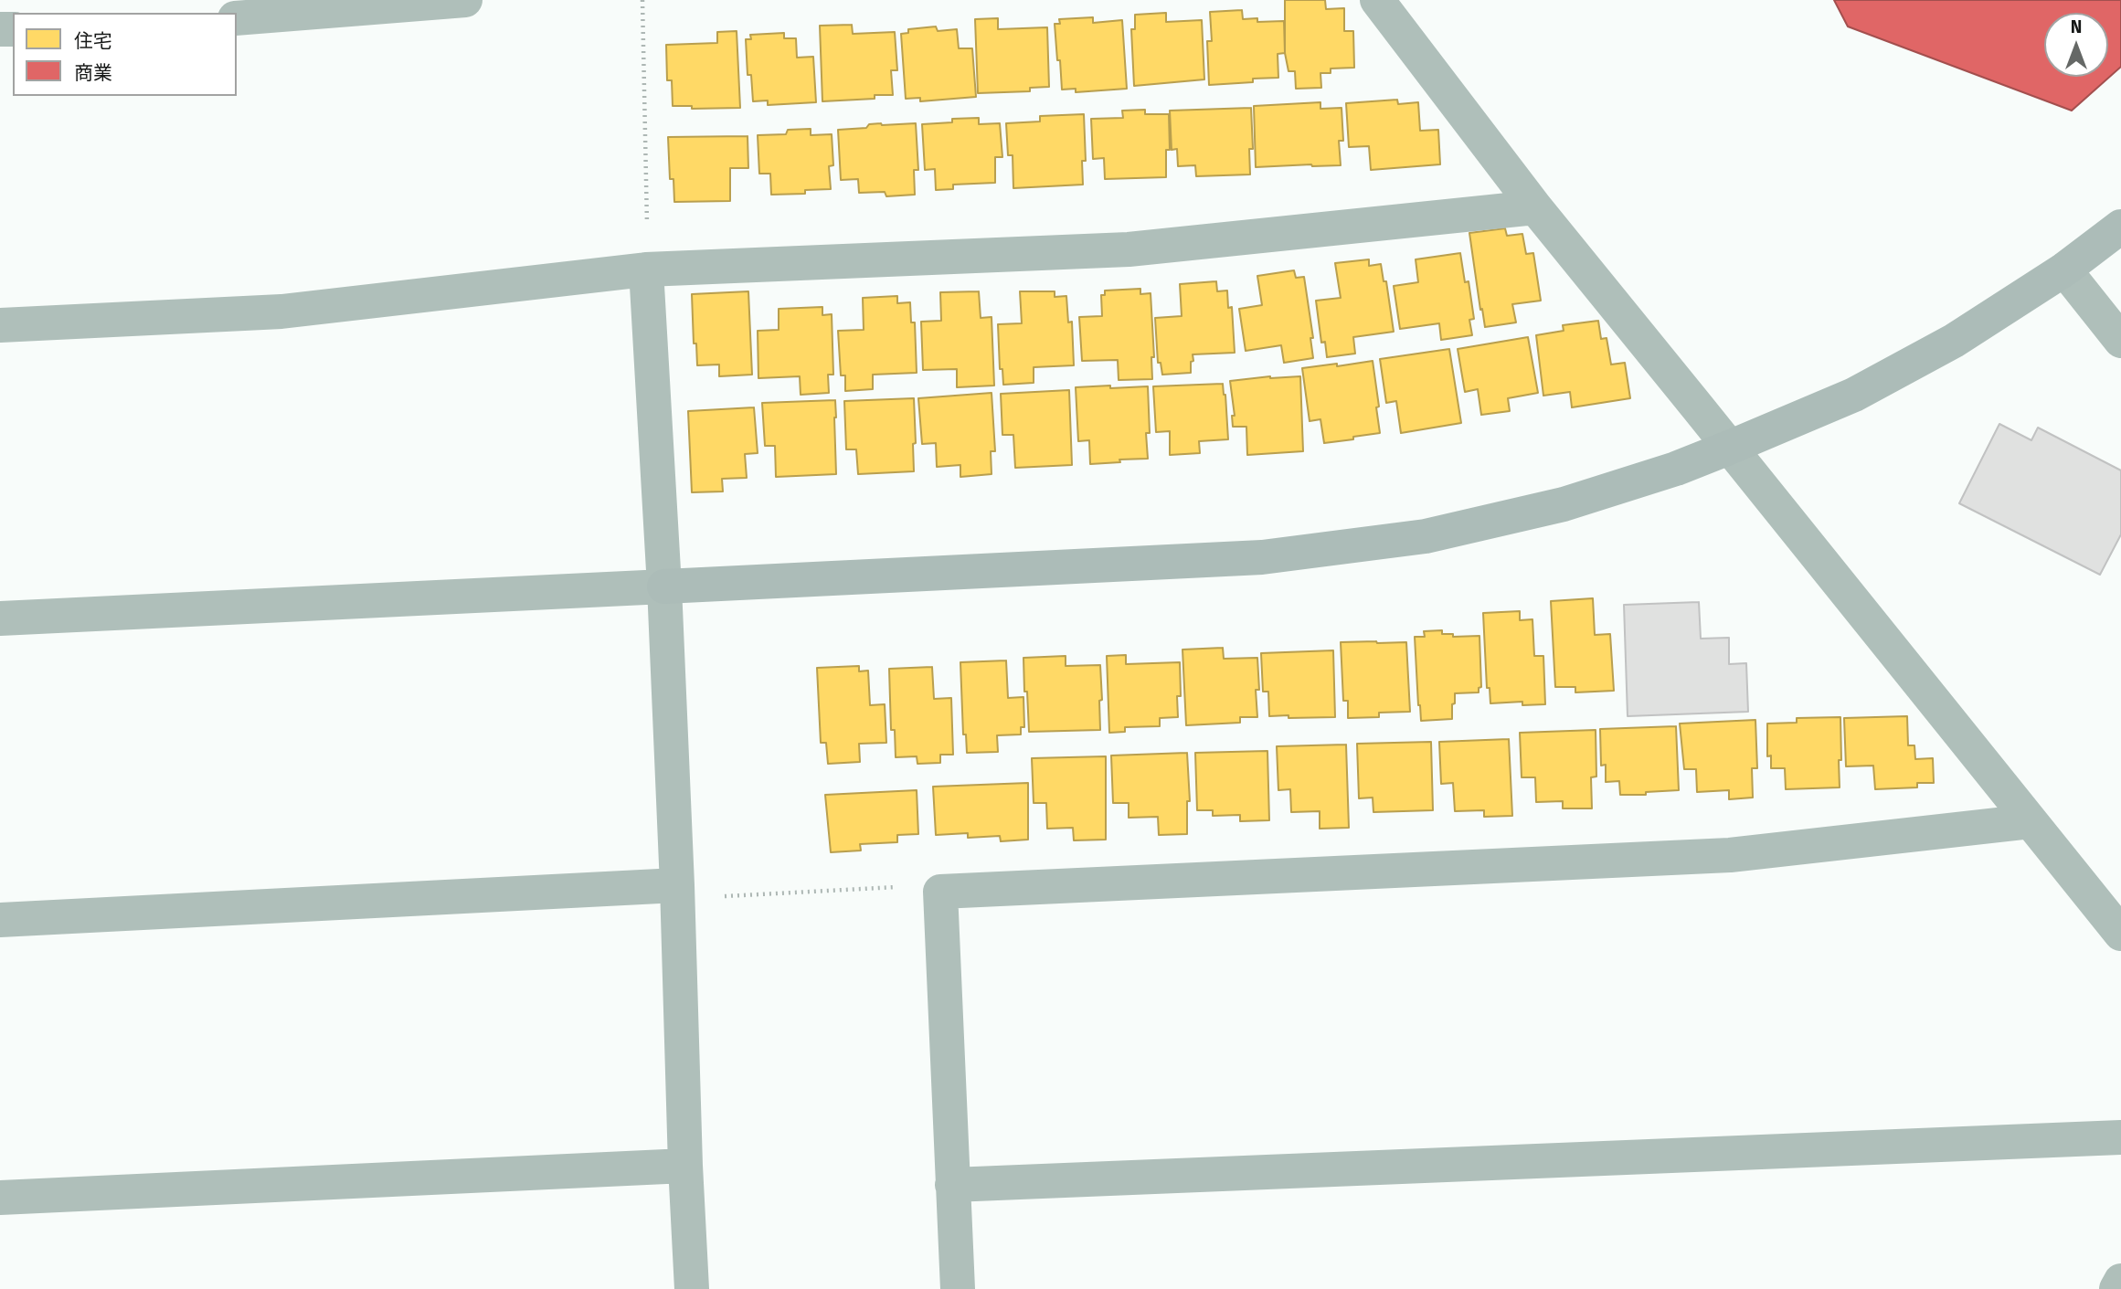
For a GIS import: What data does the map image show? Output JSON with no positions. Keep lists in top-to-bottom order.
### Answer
{
  "legend": ["住宅", "商業"],
  "north": "top"
}
